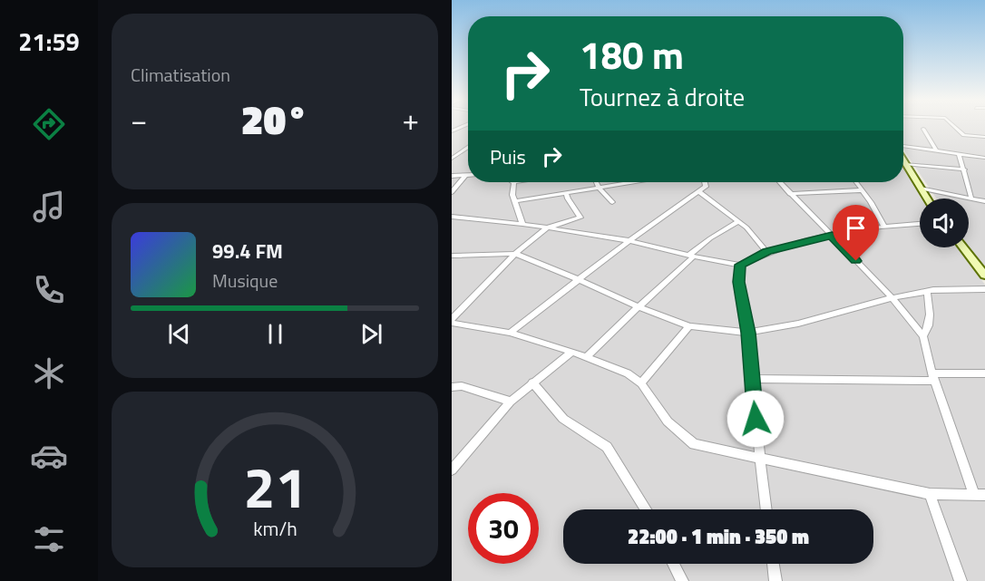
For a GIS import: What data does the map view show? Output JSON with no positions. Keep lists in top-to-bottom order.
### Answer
{
  "page": {
    "tabs": "21:59",
    "tile": "Climatisation",
    "turn": ["180 m", "Tournez à droite"],
    "heat": ["−", "20°", "+"],
    "then": "Puis",
    "song": ["99.4 FM", "Musique"],
    "limit": "30",
    "trip": "22:00 · 1 min · 350 m",
    "gauge": ["21", "km/h"]
  }
}
